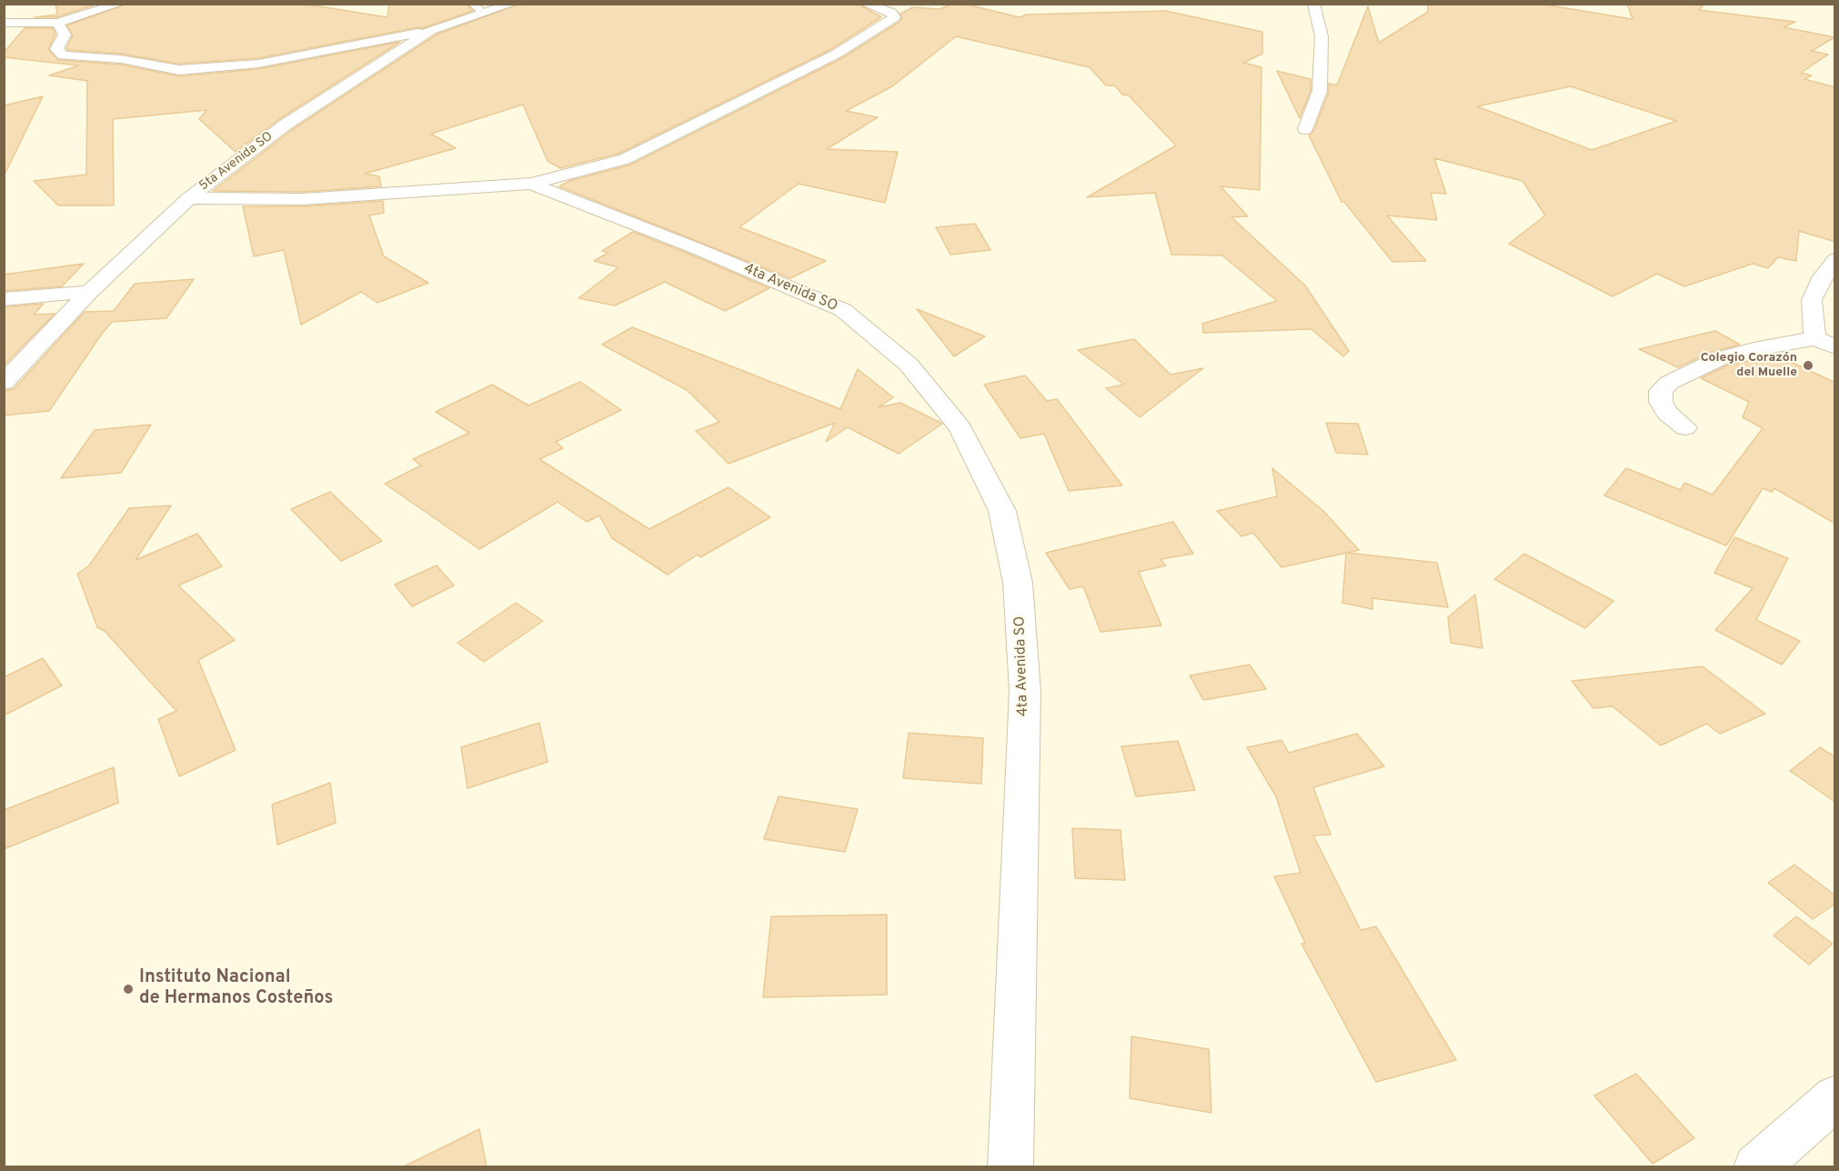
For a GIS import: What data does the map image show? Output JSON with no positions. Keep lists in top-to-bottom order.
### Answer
{
  "streets": {
    "street": ["5ta Avenida SO", "4ta Avenida SO"]
  },
  "places": ["Colegio Corazón del Muelle", "Instituto Nacional de Hermanos Costeños"]
}
